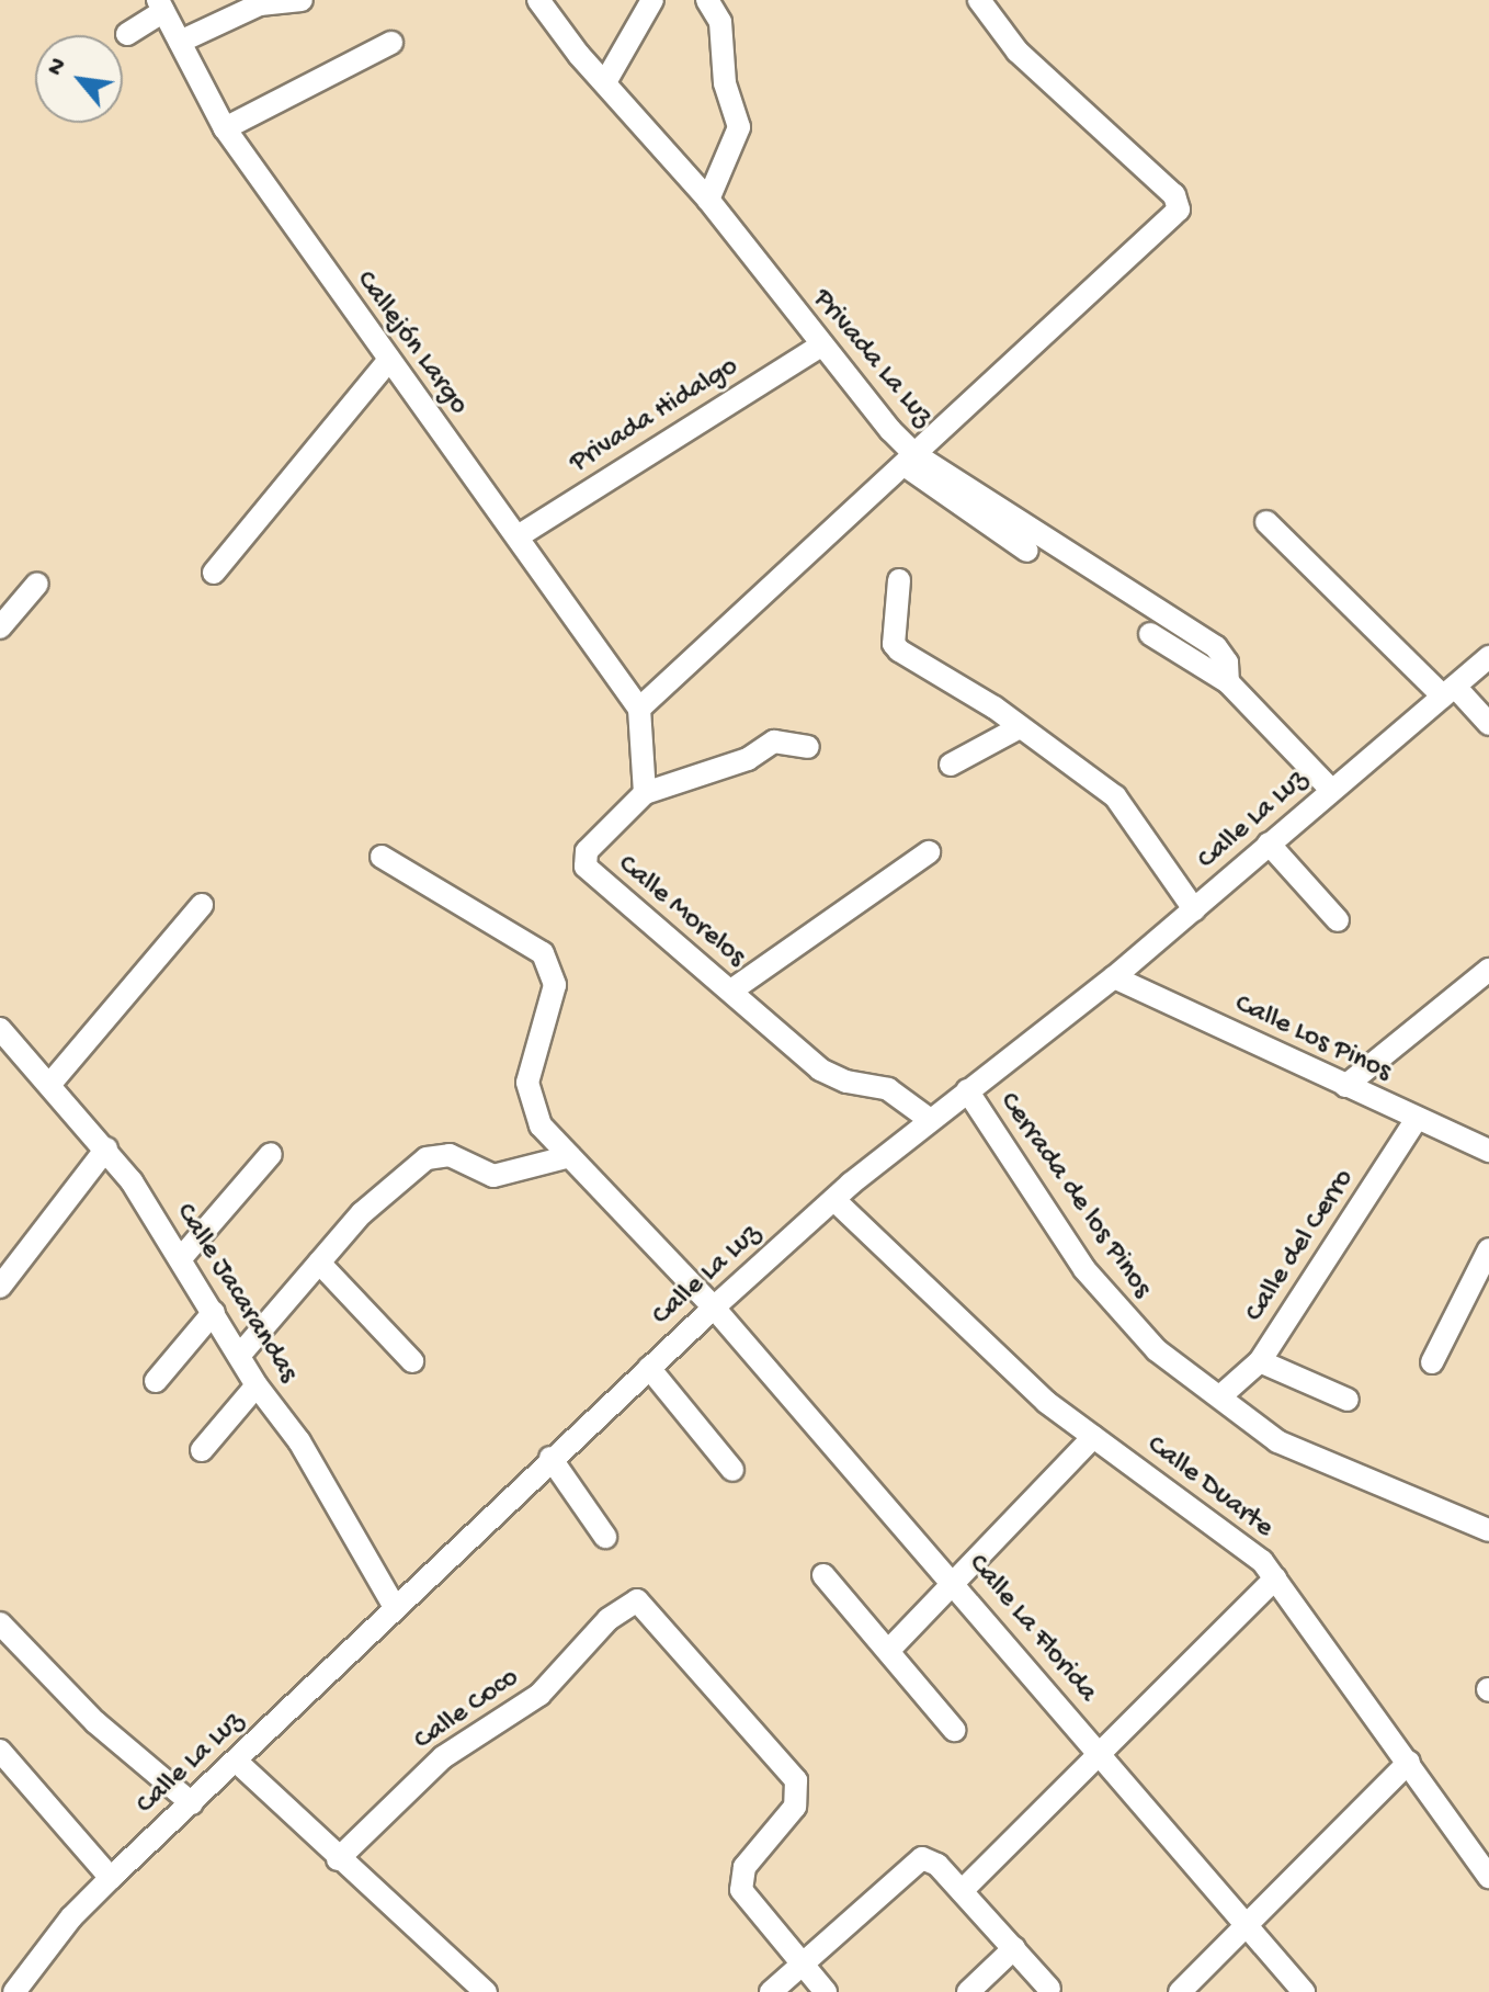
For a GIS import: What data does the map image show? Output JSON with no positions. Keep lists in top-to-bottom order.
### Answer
{
  "streets": {
    "street": [
      "Callejón Largo",
      "Privada La Luz",
      "Privada Hidalgo",
      "Calle La Luz",
      "Calle Morelos",
      "Calle Los Pinos",
      "Cerrada de los Pinos",
      "Calle del Cerro",
      "Calle Jacarandas",
      "Calle Duarte",
      "Calle La Florida",
      "Calle Coco"
    ]
  },
  "crossings": [
    ["Callejón Largo", "Privada Hidalgo"],
    ["Privada La Luz", "Privada Hidalgo"],
    ["Privada La Luz", "Calle La Luz"],
    ["Calle La Luz", "Calle Morelos"],
    ["Calle La Luz", "Calle Los Pinos"],
    ["Calle La Luz", "Cerrada de los Pinos"],
    ["Calle La Luz", "Calle Jacarandas"],
    ["Calle La Luz", "Calle Duarte"],
    ["Calle La Luz", "Calle La Florida"],
    ["Calle Los Pinos", "Calle del Cerro"],
    ["Cerrada de los Pinos", "Calle del Cerro"]
  ],
  "north": "top left"
}
